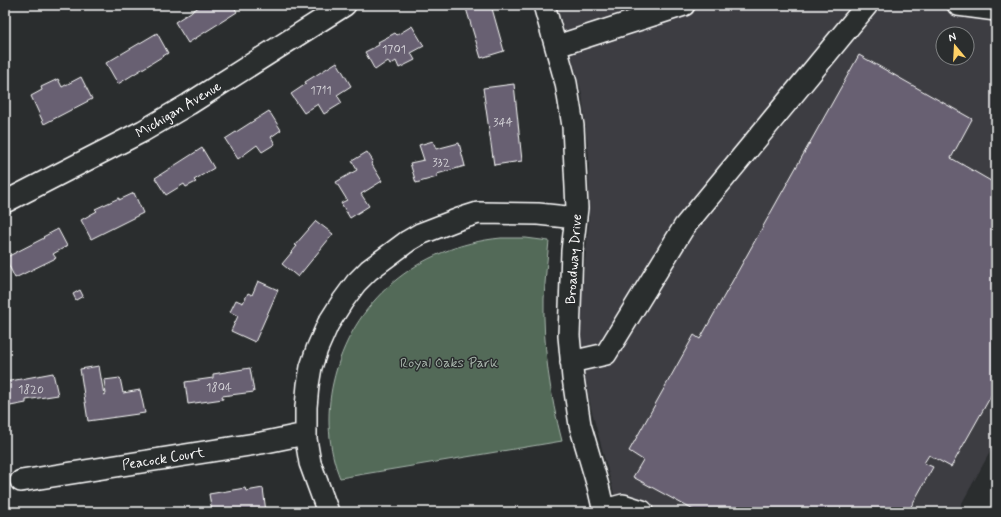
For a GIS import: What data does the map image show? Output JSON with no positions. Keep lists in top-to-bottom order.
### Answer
{
  "streets": {
    "street": ["Michigan Avenue", "Broadway Drive", "Peacock Court"]
  },
  "parks": ["Royal Oaks Park"],
  "house_numbers": [
    "1701",
    "1711",
    "344",
    "332",
    "1804",
    "1820"
  ],
  "north": "top"
}
